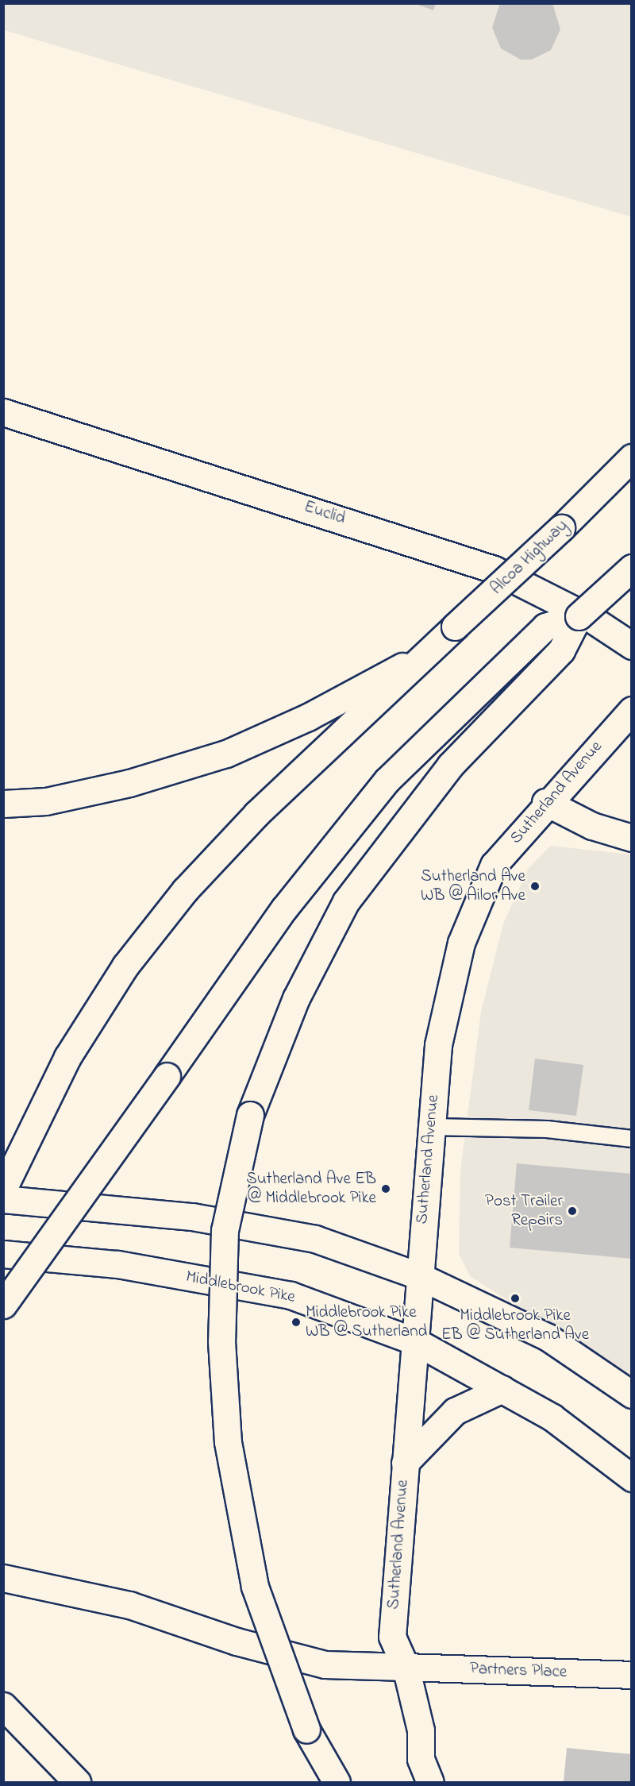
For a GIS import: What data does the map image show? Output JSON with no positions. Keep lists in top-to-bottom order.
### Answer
{
  "streets": {
    "main road": [
      "Euclid",
      "Alcoa Highway",
      "Sutherland Avenue",
      "Middlebrook Pike",
      "Partners Place"
    ]
  },
  "crossings": [
    ["Sutherland Avenue", "Middlebrook Pike"],
    ["Sutherland Avenue", "Partners Place"]
  ],
  "places": [
    "Sutherland Ave WB @ Ailor Ave",
    "Sutherland Ave EB @ Middlebrook Pike",
    "Post Trailer Repairs",
    "Middlebrook Pike EB @ Sutherland Ave",
    "Middlebrook Pike WB @ Sutherland"
  ]
}
